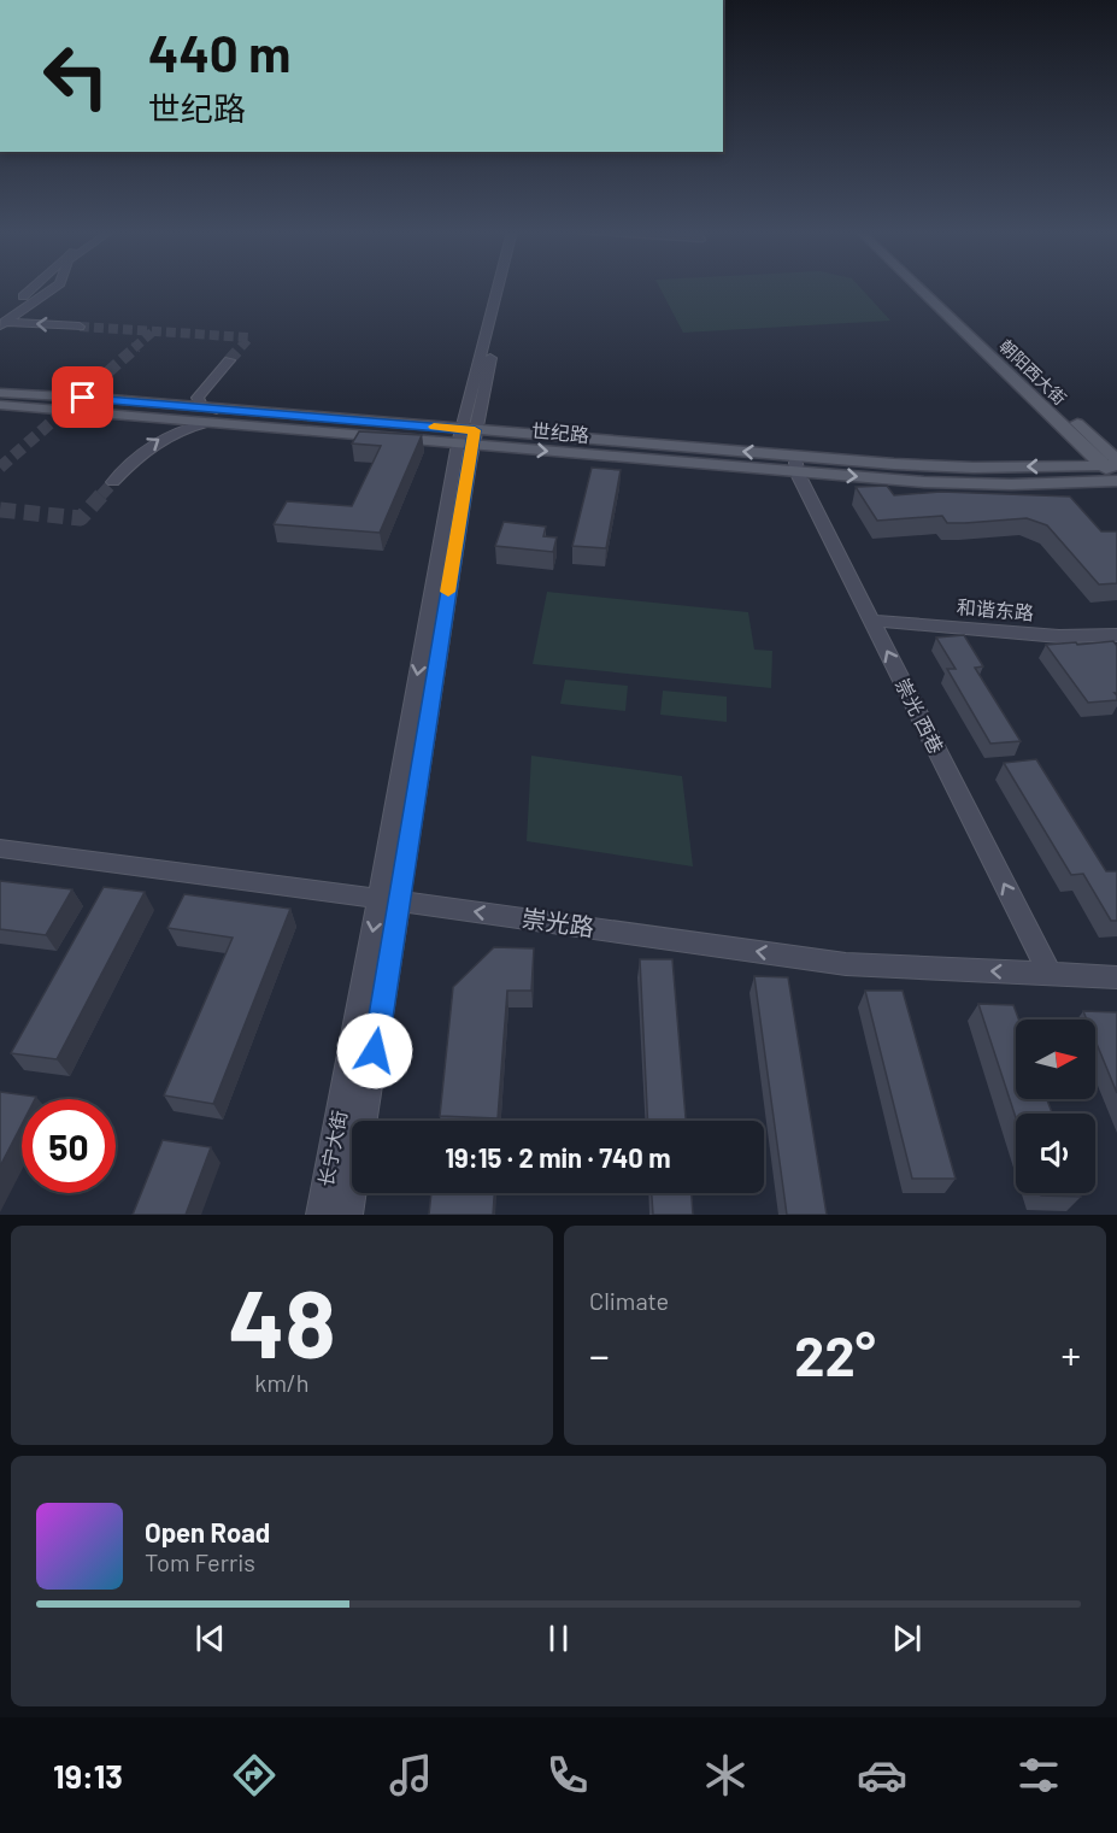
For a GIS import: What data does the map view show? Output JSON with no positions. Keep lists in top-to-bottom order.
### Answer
{
  "streets": {
    "main road": [
      "朝阳西大街",
      "世纪路",
      "和谐东路",
      "崇光 西巷",
      "崇光路",
      "长宁大街"
    ]
  },
  "crossings": [
    ["朝阳西大街", "世纪路"],
    ["世纪路", "崇光 西巷"],
    ["世纪路", "长宁大街"],
    ["和谐东路", "崇光 西巷"],
    ["崇光 西巷", "崇光路"],
    ["崇光路", "长宁大街"]
  ],
  "one_way": ["崇光 西巷", "崇光路"],
  "north": "right",
  "page": {
    "turn": ["440 m", "世纪路"],
    "limit": "50",
    "trip": "19:15 · 2 min · 740 m",
    "tile": [
      ["48", "km/h"],
      "Climate"
    ],
    "heat": ["−", "22°", "+"],
    "song": ["Open Road", "Tom Ferris"],
    "tabs": "19:13"
  }
}
